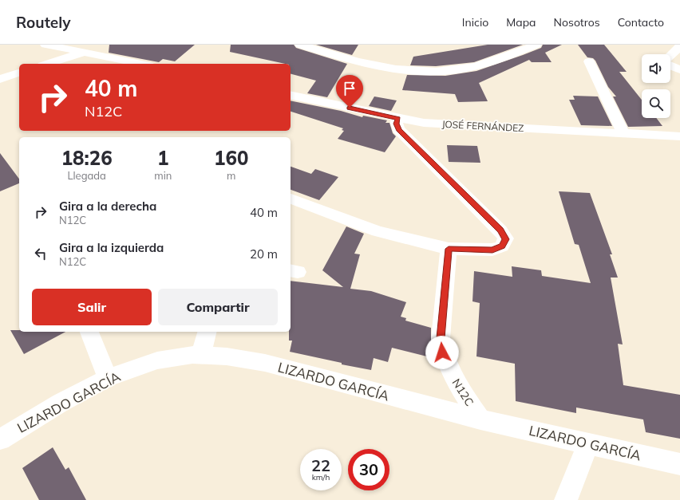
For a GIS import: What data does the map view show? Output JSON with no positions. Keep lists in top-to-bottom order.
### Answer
{
  "streets": {
    "street": ["JOSÉ FERNÁNDEZ", "LIZARDO GARCÍA", "N12C"]
  },
  "crossings": [
    ["LIZARDO GARCÍA", "N12C"]
  ],
  "page": {
    "header": "Routely",
    "nav": [
      "Inicio",
      "Mapa",
      "Nosotros",
      "Contacto"
    ],
    "turn": ["40 m", "N12C"],
    "eta": [
      "18:26",
      "Llegada",
      "1",
      "min",
      "160",
      "m"
    ],
    "list": [
      {
        "name": "Gira a la derecha",
        "note": "N12C",
        "value": "40 m"
      },
      {
        "name": "Gira a la izquierda",
        "note": "N12C",
        "value": "20 m"
      }
    ],
    "buttons": ["Salir", "Compartir"],
    "speed": "22 km/h",
    "limit": "30"
  }
}
